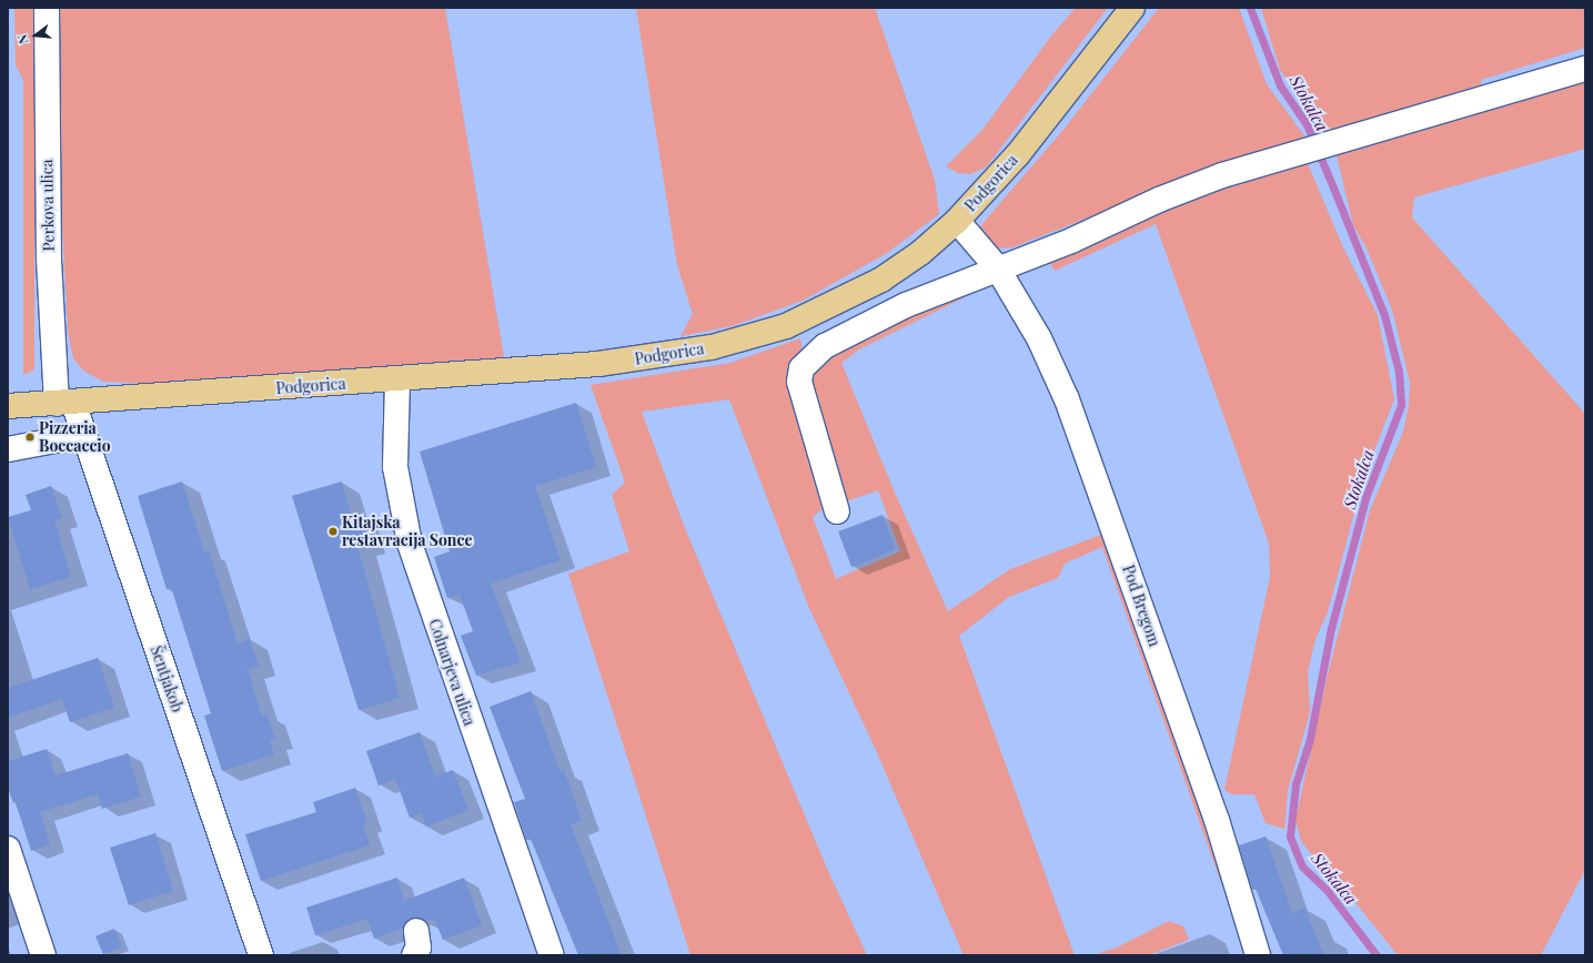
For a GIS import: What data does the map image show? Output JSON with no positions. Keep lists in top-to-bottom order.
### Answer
{
  "streets": {
    "main road": ["Podgorica"],
    "street": [
      "Perkova ulica",
      "Pod Bregom",
      "Colnarjeva ulica",
      "Šentjakob"
    ]
  },
  "crossings": [
    ["Podgorica", "Perkova ulica"],
    ["Podgorica", "Pod Bregom"],
    ["Podgorica", "Colnarjeva ulica"],
    ["Podgorica", "Šentjakob"],
    ["Perkova ulica", "Šentjakob"]
  ],
  "water": ["Stokalca"],
  "places": ["Pizzeria Boccaccio", "Kitajska restavracija Sonce"],
  "north": "left"
}
